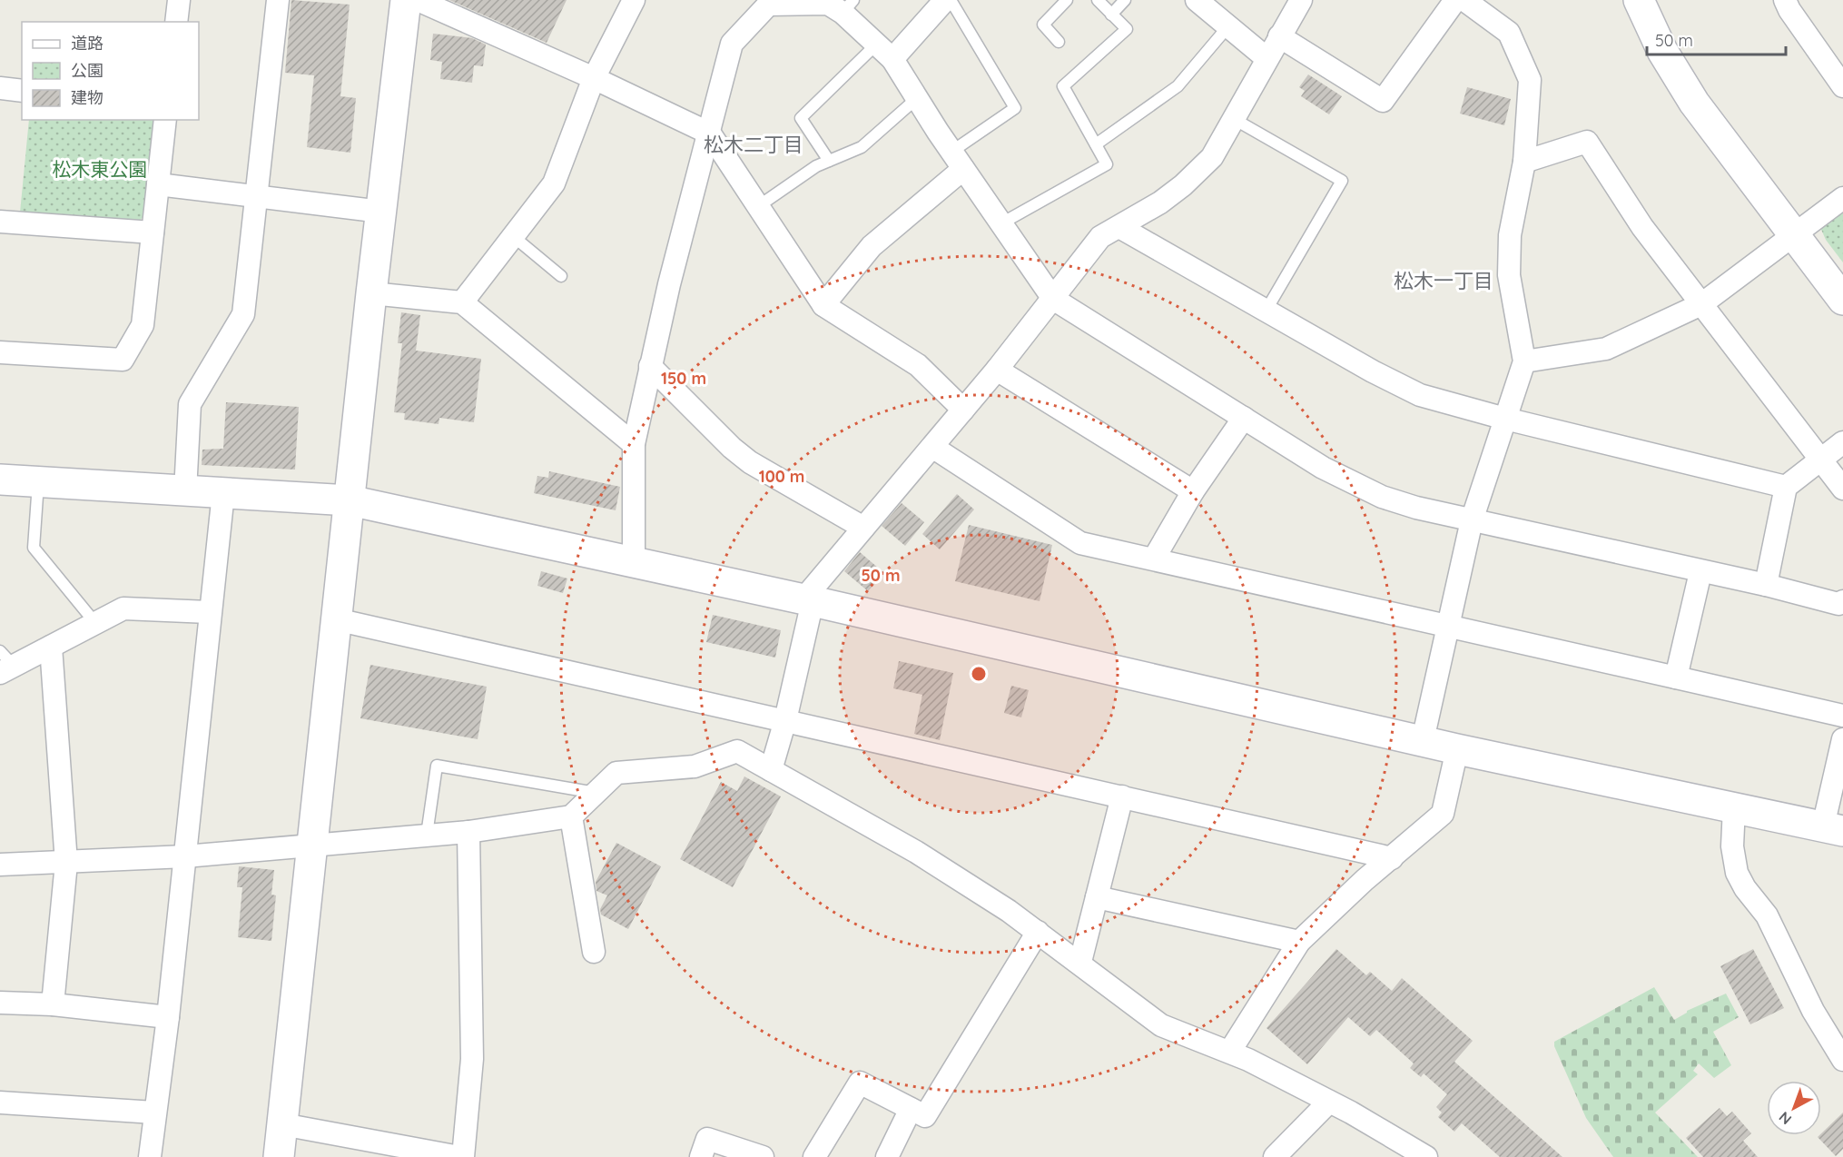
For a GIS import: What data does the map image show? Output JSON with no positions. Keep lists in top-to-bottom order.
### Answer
{
  "districts": ["松木二丁目", "松木一丁目"],
  "parks": ["松木東公園"],
  "legend": ["道路", "公園", "建物"],
  "scale_bar": "50 m",
  "north": "bottom left",
  "rings": ["150 m", "100 m", "50 m"]
}
